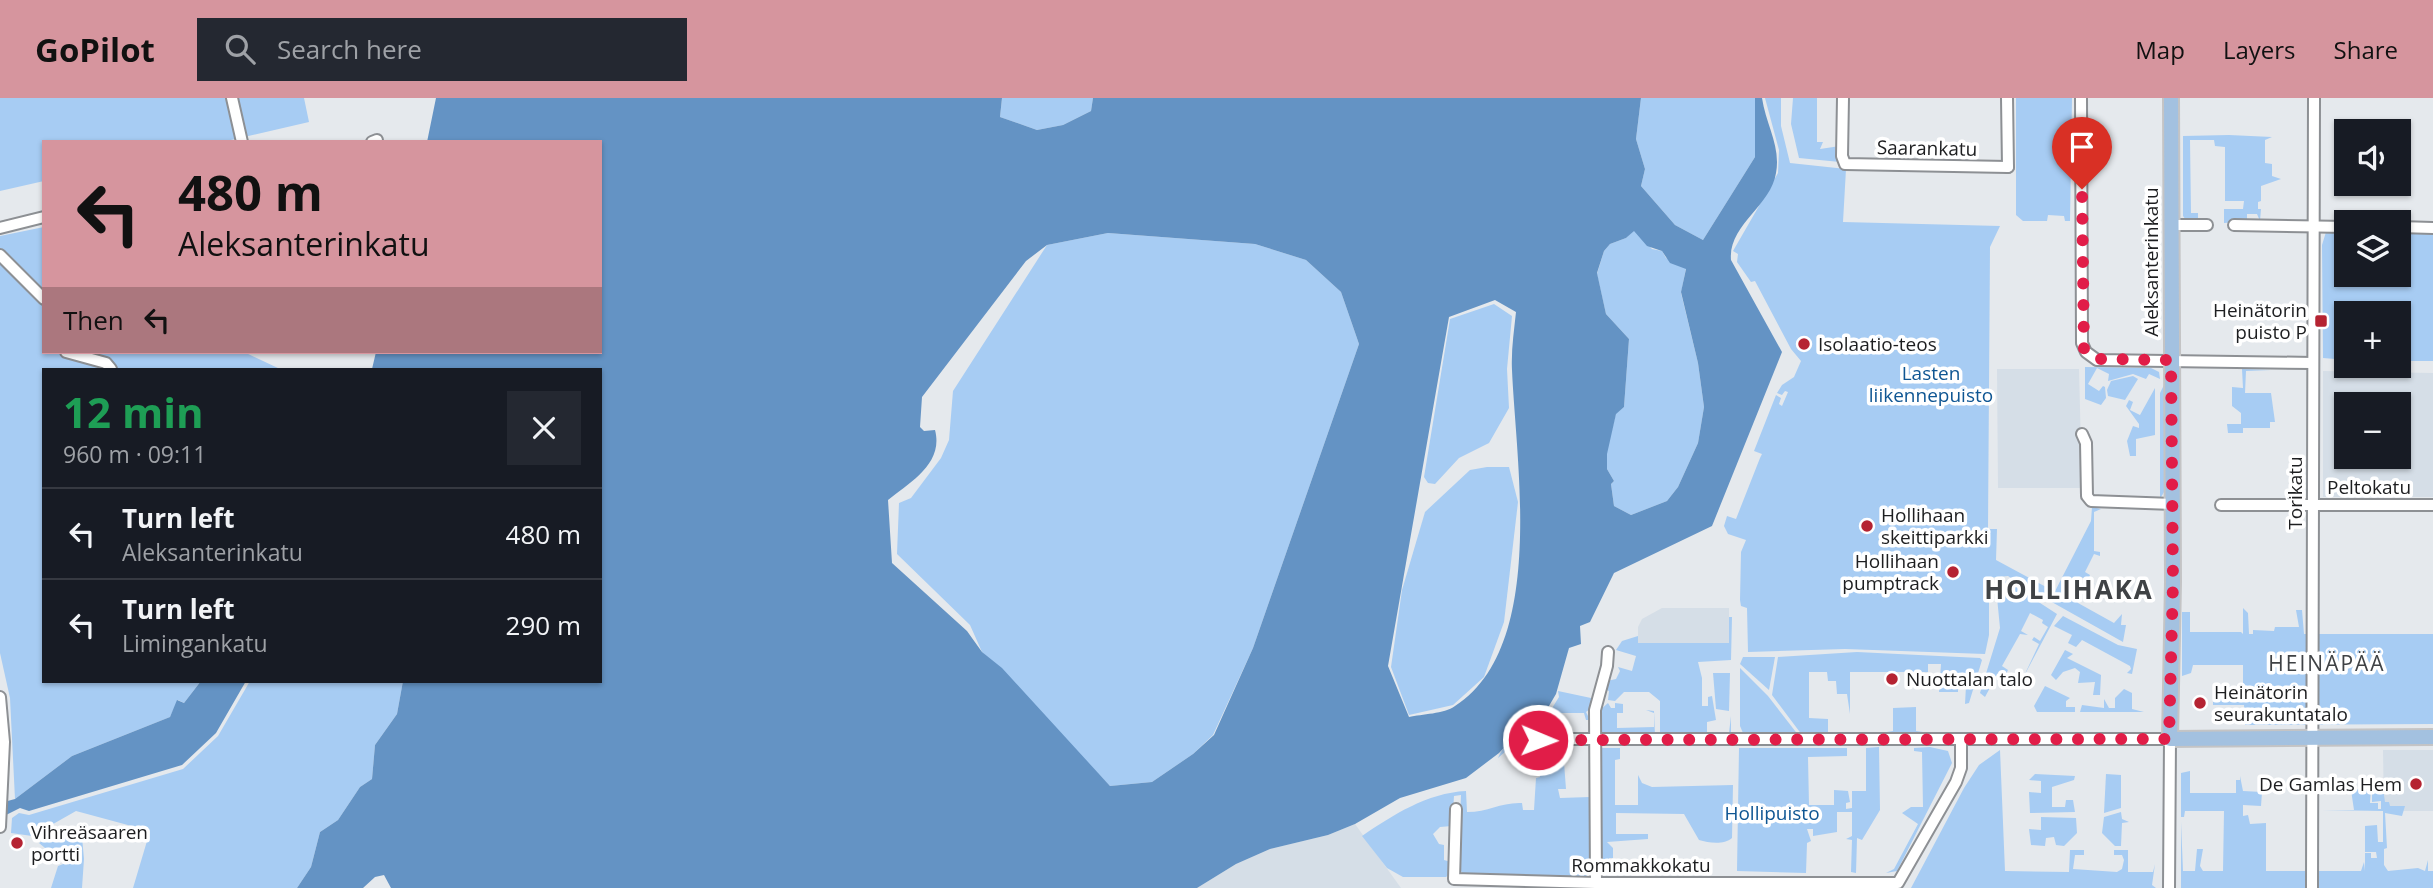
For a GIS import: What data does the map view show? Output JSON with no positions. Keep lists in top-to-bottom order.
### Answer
{
  "streets": {
    "main road": ["Aleksanterinkatu"],
    "street": [
      "Saarankatu",
      "Peltokatu",
      "Torikatu",
      "Rommakkokatu"
    ]
  },
  "crossings": [
    ["Peltokatu", "Torikatu"]
  ],
  "districts": ["HOLLIHAKA", "HEINÄPÄÄ"],
  "parks": ["Lasten liikennepuisto", "Hollipuisto"],
  "places": {
    "transit": ["Heinätorin puisto P"],
    "other": [
      "Isolaatio-teos",
      "Hollihaan skeittiparkki",
      "Hollihaan pumptrack",
      "Nuottalan talo",
      "Heinätorin seurakuntatalo",
      "De Gamlas Hem",
      "Vihreäsaaren portti"
    ]
  },
  "page": {
    "header": "GoPilot",
    "search": "Search here",
    "nav": ["Map", "Layers", "Share"],
    "map_buttons": ["+", "−"],
    "turn": ["480 m", "Aleksanterinkatu"],
    "then": "Then",
    "heading": ["12 min", "960 m · 09:11"],
    "list": [
      {
        "name": "Turn left",
        "note": "Aleksanterinkatu",
        "value": "480 m"
      },
      {
        "name": "Turn left",
        "note": "Limingankatu",
        "value": "290 m"
      }
    ]
  }
}
